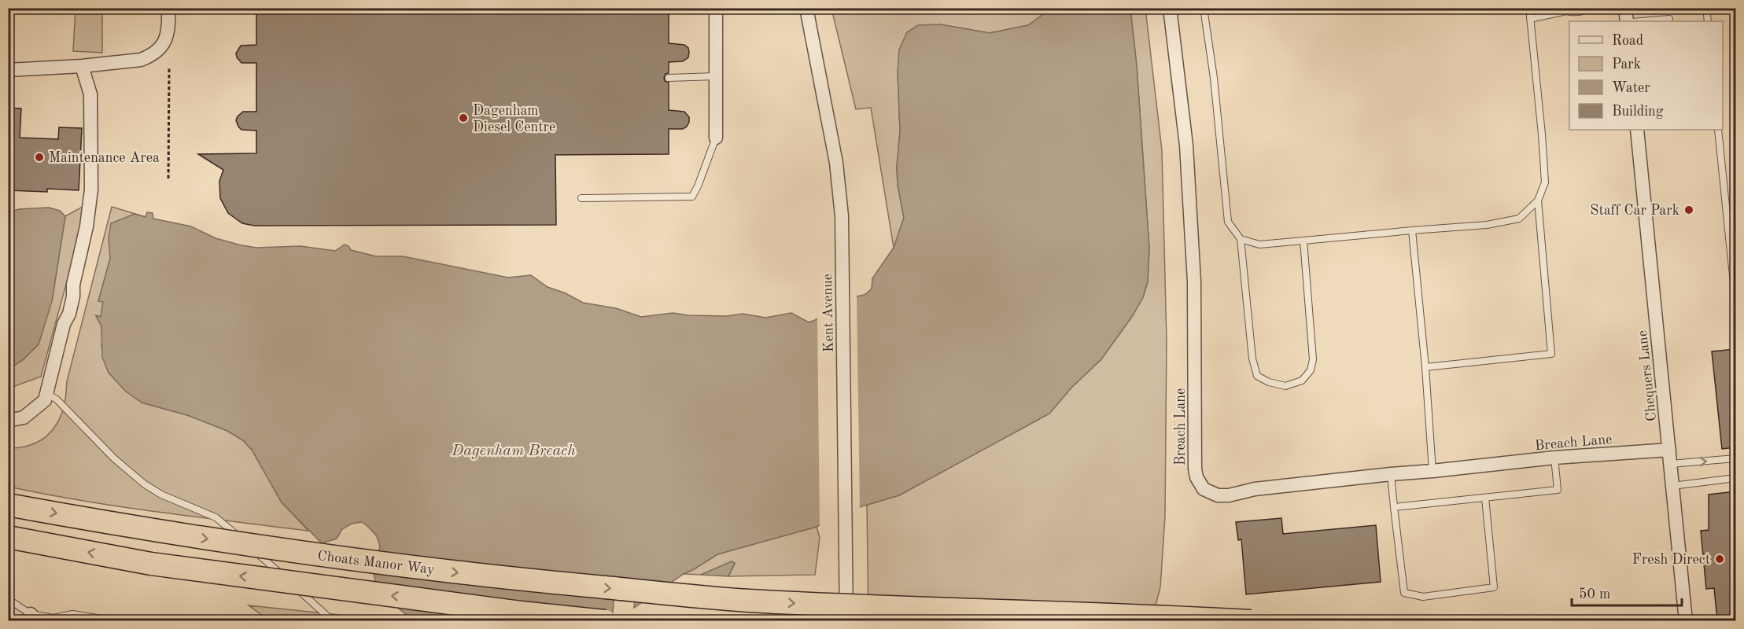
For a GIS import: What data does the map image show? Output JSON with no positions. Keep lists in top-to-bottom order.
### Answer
{
  "streets": {
    "highway": ["Choats Manor Way"],
    "street": ["Kent Avenue", "Chequers Lane", "Breach Lane"]
  },
  "crossings": [
    ["Chequers Lane", "Breach Lane"]
  ],
  "water": ["Dagenham Breach"],
  "places": [
    "Dagenham Diesel Centre",
    "Maintenance Area",
    "Staff Car Park",
    "Fresh Direct"
  ],
  "legend": [
    "Road",
    "Park",
    "Water",
    "Building"
  ],
  "scale_bar": "50 m"
}
